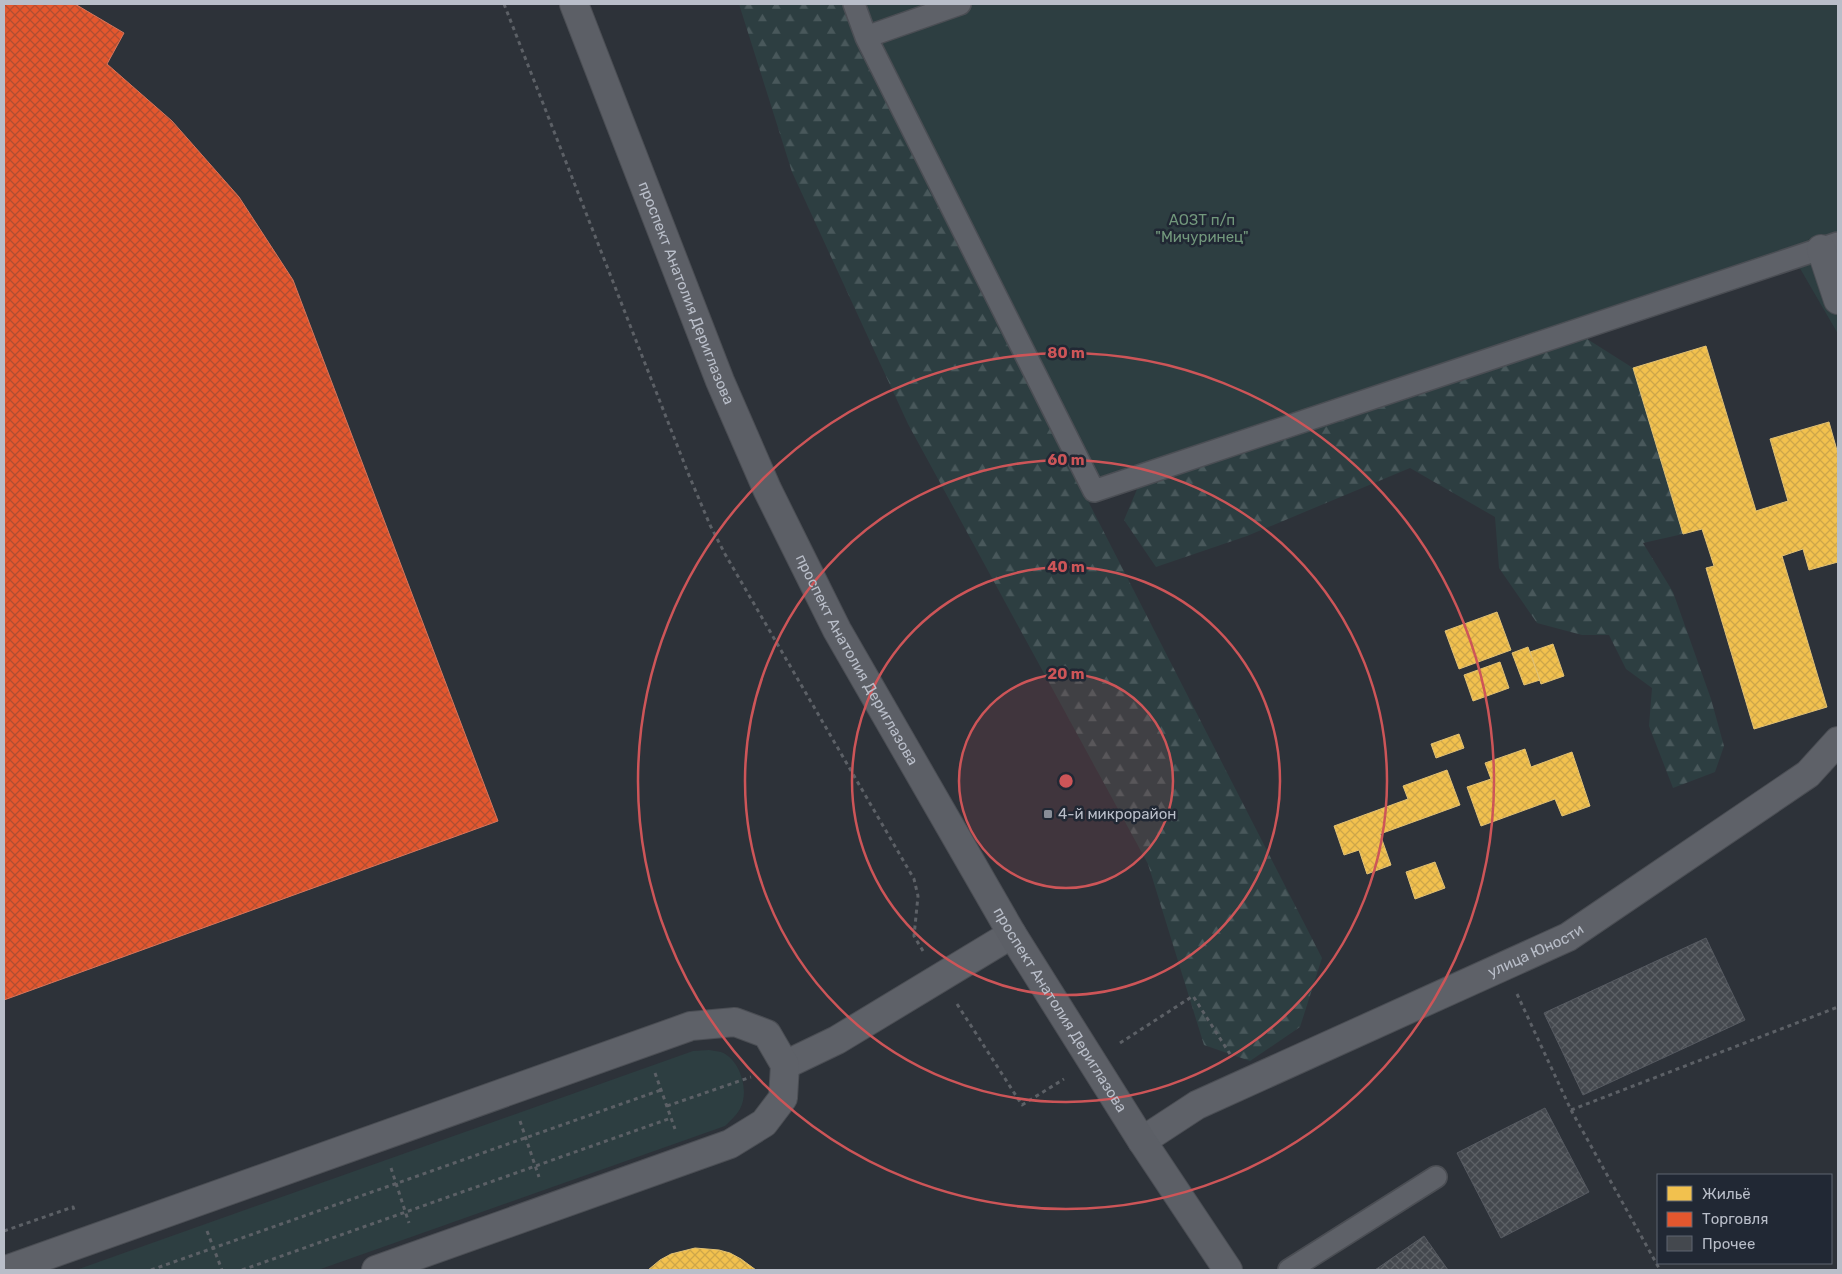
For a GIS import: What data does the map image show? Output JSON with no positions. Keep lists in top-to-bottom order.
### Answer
{
  "streets": {
    "main road": ["проспект Анатолия Дериглазова"],
    "street": ["улица Юности"]
  },
  "crossings": [
    ["проспект Анатолия Дериглазова", "улица Юности"]
  ],
  "parks": ["АОЗТ п/п \"Мичуринец\""],
  "places": {
    "transit": ["4-й микрорайон"]
  },
  "legend": ["Жильё", "Торговля", "Прочее"],
  "rings": [
    "80 m",
    "60 m",
    "40 m",
    "20 m"
  ]
}
